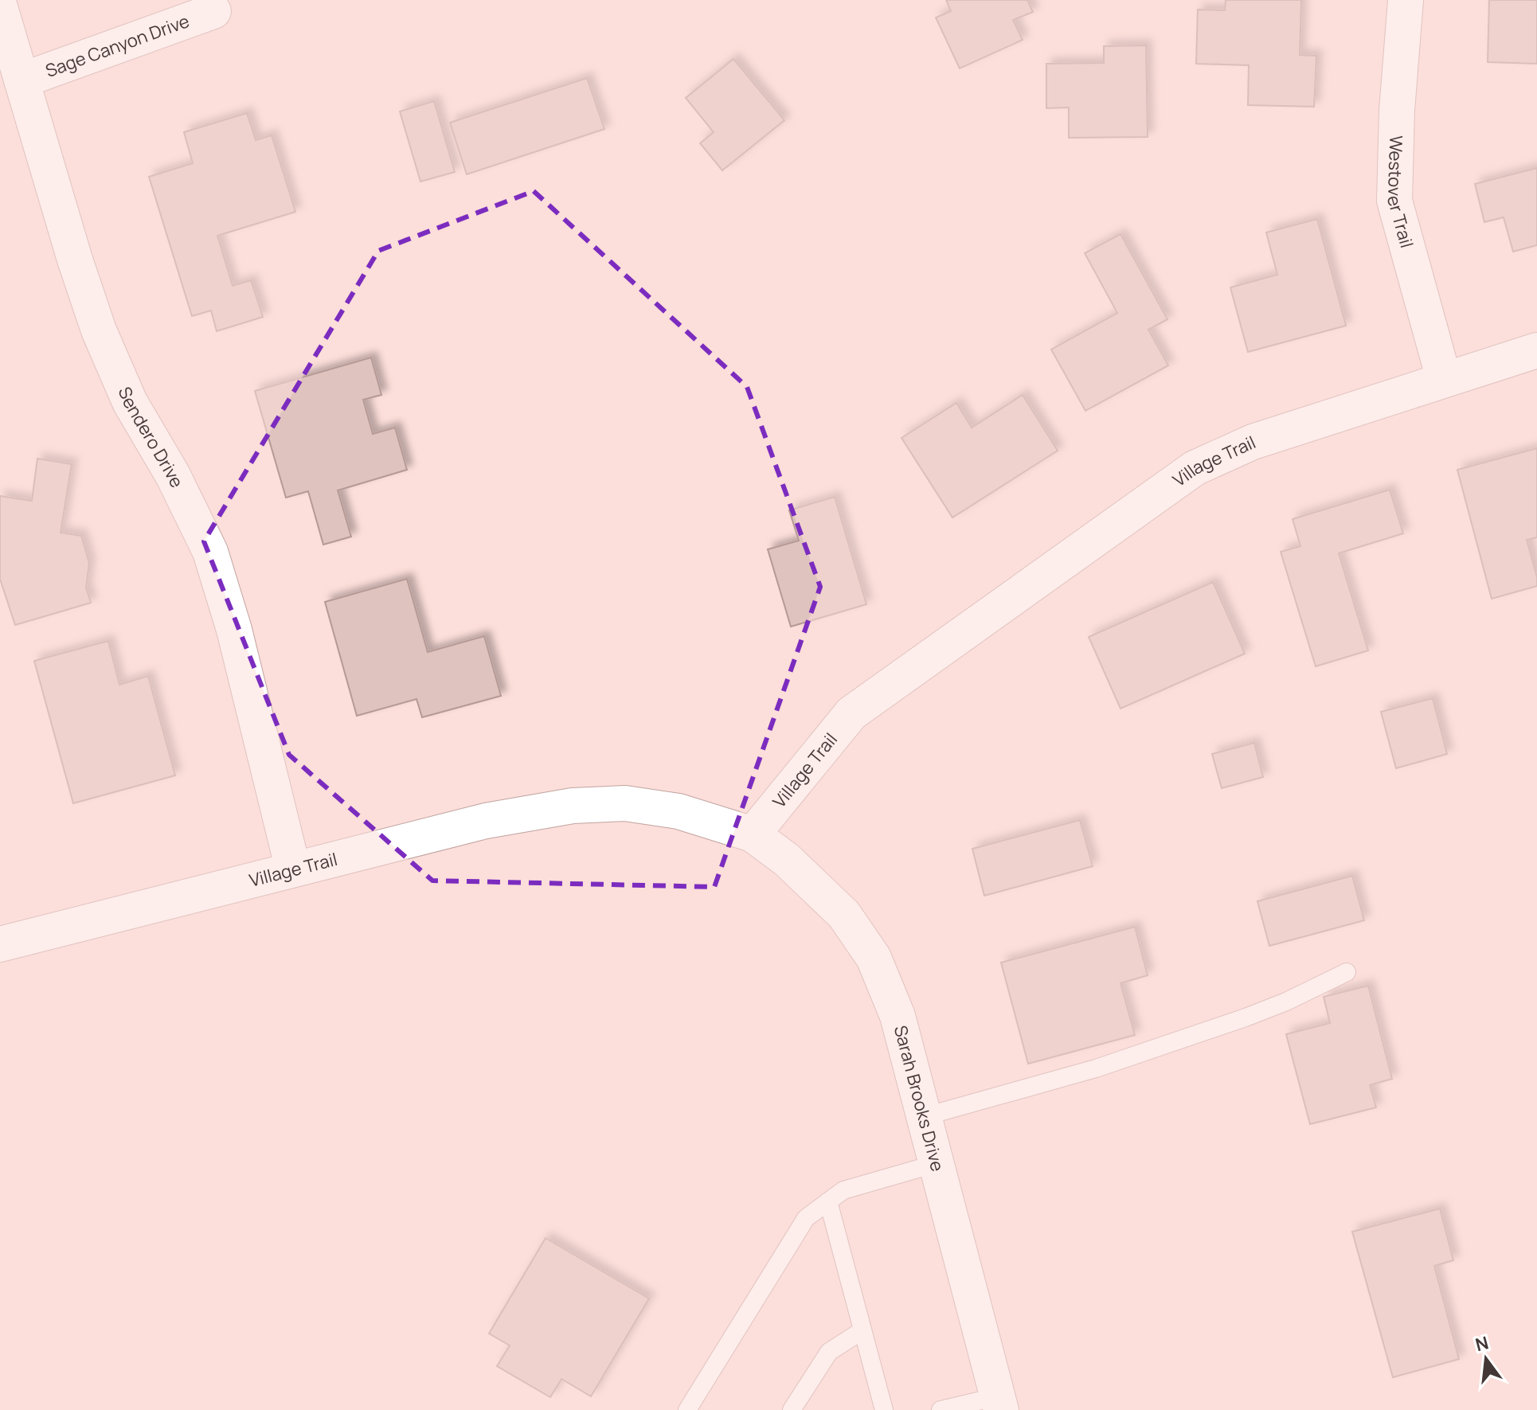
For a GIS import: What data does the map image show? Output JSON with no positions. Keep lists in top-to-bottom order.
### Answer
{
  "streets": {
    "street": [
      "Sage Canyon Drive",
      "Westover Trail",
      "Sendero Drive",
      "Village Trail",
      "Sarah Brooks Drive"
    ]
  },
  "crossings": [
    ["Sage Canyon Drive", "Sendero Drive"],
    ["Westover Trail", "Village Trail"],
    ["Sendero Drive", "Village Trail"],
    ["Village Trail", "Sarah Brooks Drive"]
  ],
  "north": "top"
}
